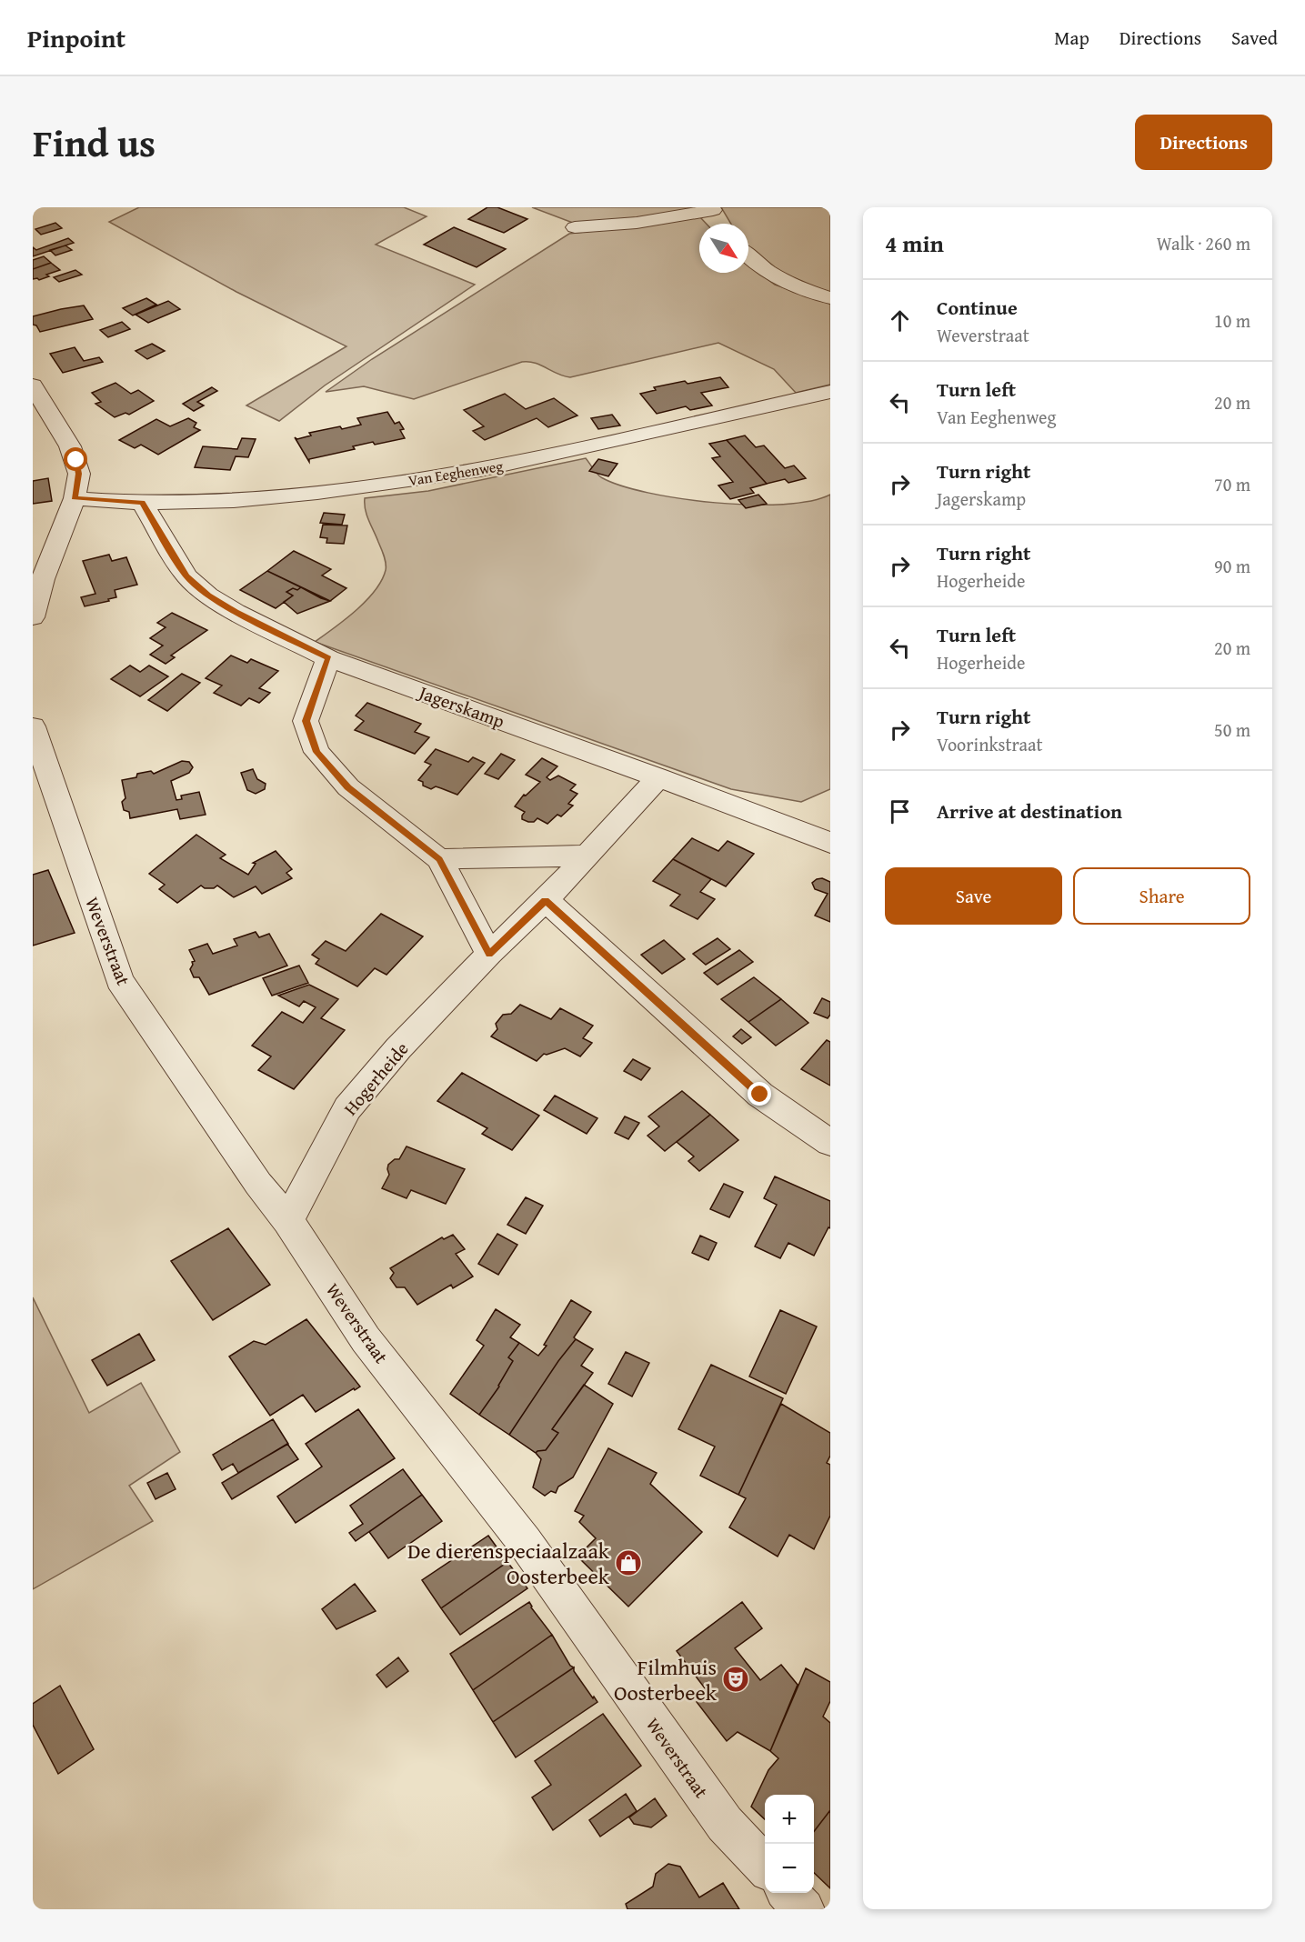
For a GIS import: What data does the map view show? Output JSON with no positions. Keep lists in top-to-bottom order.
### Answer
{
  "streets": {
    "street": [
      "Van Eeghenweg",
      "Jagerskamp",
      "Weverstraat",
      "Hogerheide"
    ]
  },
  "crossings": [
    ["Van Eeghenweg", "Jagerskamp"],
    ["Weverstraat", "Hogerheide"]
  ],
  "places": {
    "shop": ["De dierenspeciaalzaak Oosterbeek"],
    "theatre": ["Filmhuis Oosterbeek"]
  },
  "north": "bottom right",
  "page": {
    "header": "Pinpoint",
    "nav": ["Map", "Directions", "Saved"],
    "title": "Find us",
    "buttons": [
      "Directions",
      ["Save", "Share"]
    ],
    "heading": ["4 min", "Walk · 260 m"],
    "list": [
      ["Continue", "Weverstraat", "10 m"],
      ["Turn left", "Van Eeghenweg", "20 m"],
      ["Turn right", "Jagerskamp", "70 m"],
      ["Turn right", "Hogerheide", "90 m"],
      ["Turn left", "Hogerheide", "20 m"],
      ["Turn right", "Voorinkstraat", "50 m"],
      "Arrive at destination"
    ],
    "map_buttons": ["+", "−"]
  }
}
